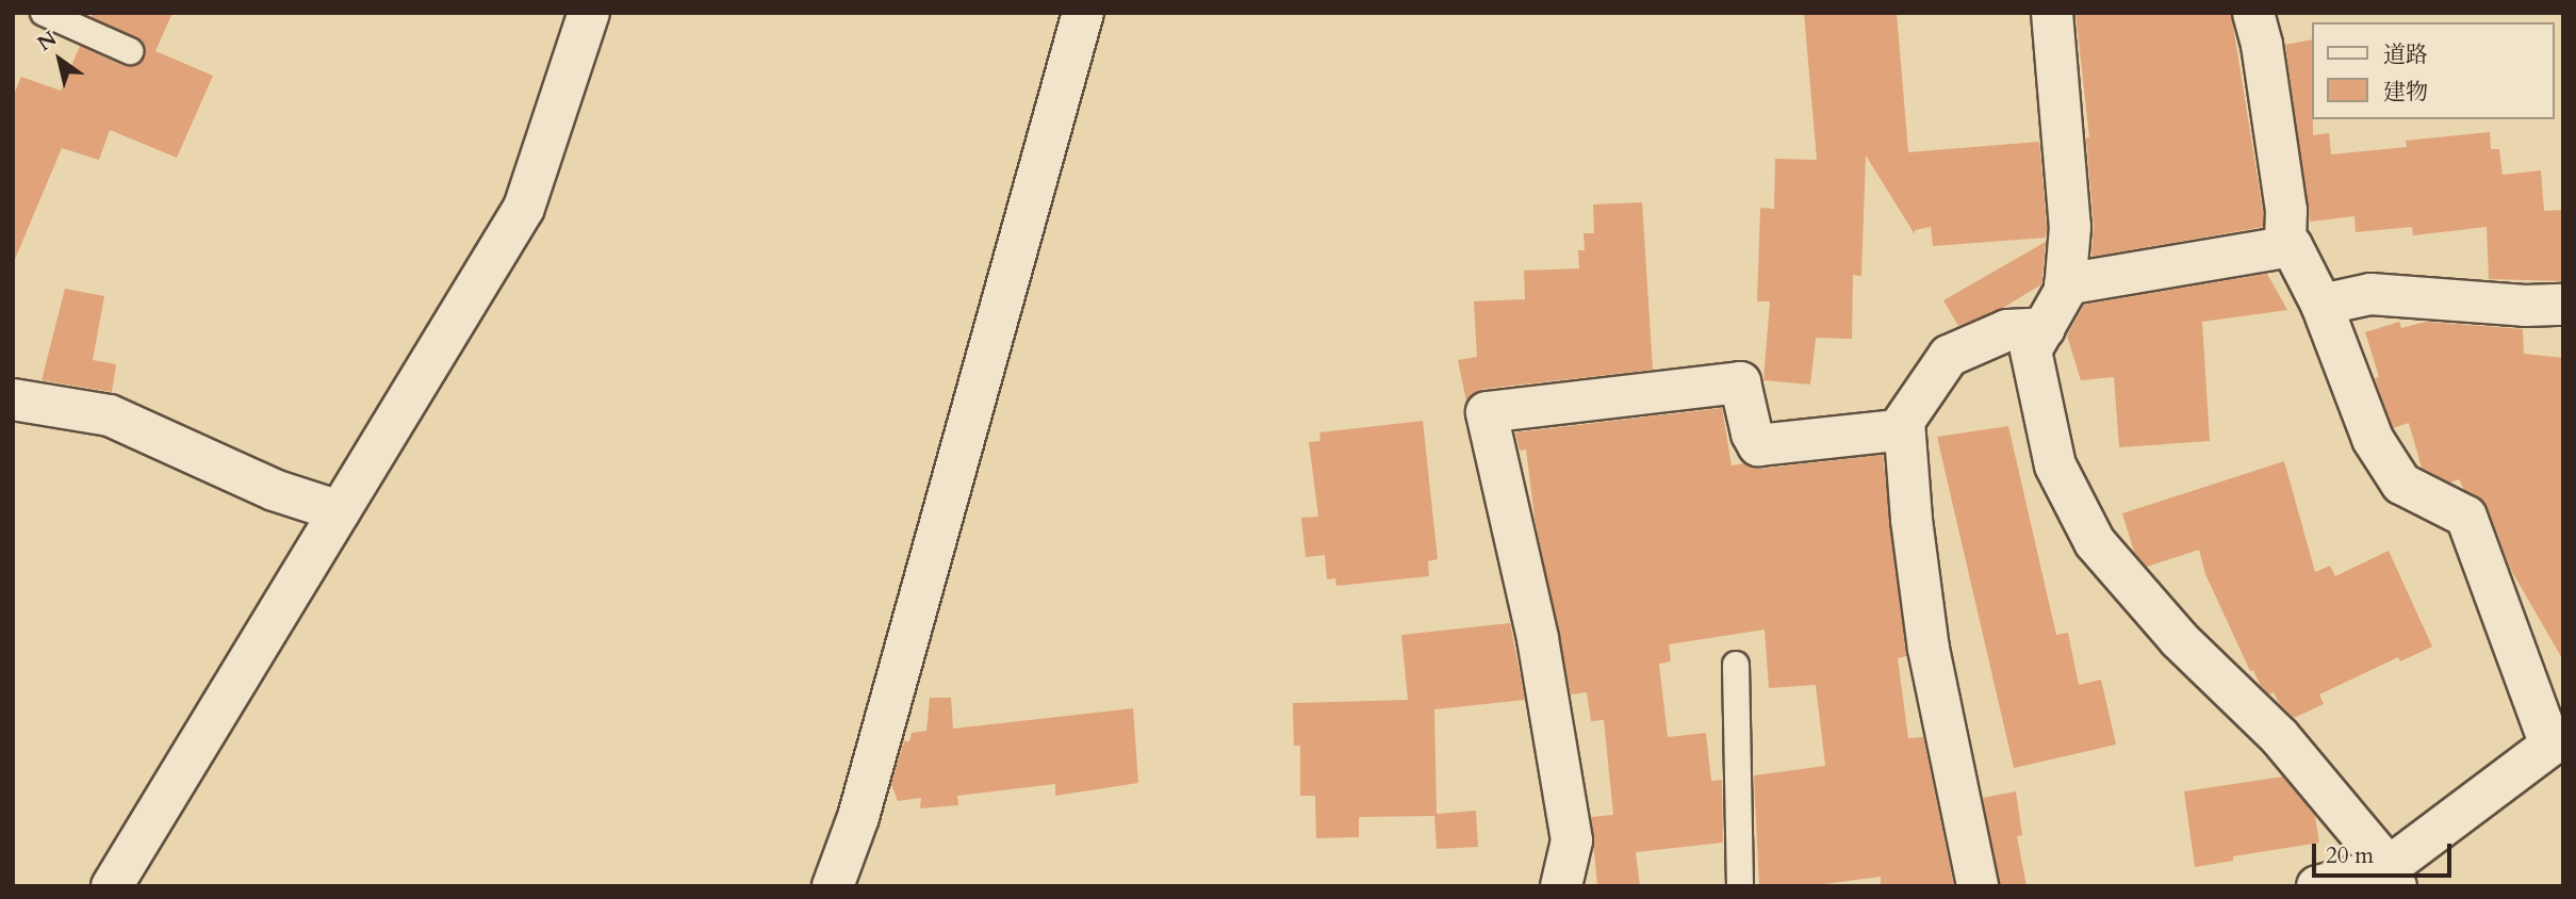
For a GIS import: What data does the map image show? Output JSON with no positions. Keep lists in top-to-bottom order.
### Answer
{
  "legend": ["道路", "建物"],
  "scale_bar": "20 m",
  "north": "top left"
}
